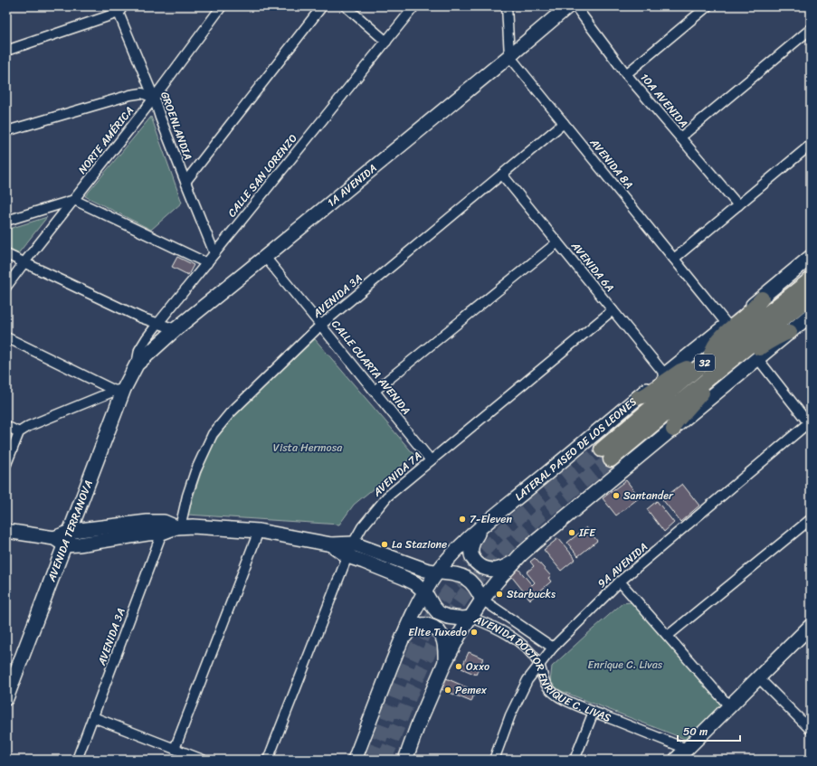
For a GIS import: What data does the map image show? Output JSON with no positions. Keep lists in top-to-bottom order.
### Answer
{
  "streets": {
    "main road": ["32"],
    "street": [
      "10A AVENIDA",
      "GROENLANDIA",
      "NORTE AMÉRICA",
      "AVENIDA 8A",
      "CALLE SAN LORENZO",
      "1A AVENIDA",
      "AVENIDA 6A",
      "AVENIDA 3A",
      "CALLE CUARTA AVENIDA",
      "LATERAL PASEO DE LOS LEONES",
      "AVENIDA 7A",
      "AVENIDA TERRANOVA",
      "9A AVENIDA",
      "AVENIDA DOCTOR ENRIQUE C. LIVAS"
    ]
  },
  "crossings": [
    ["GROENLANDIA", "NORTE AMÉRICA"],
    ["GROENLANDIA", "CALLE SAN LORENZO"],
    ["AVENIDA 8A", "1A AVENIDA"],
    ["AVENIDA 8A", "AVENIDA 3A"],
    ["AVENIDA 8A", "LATERAL PASEO DE LOS LEONES"],
    ["CALLE SAN LORENZO", "1A AVENIDA"],
    ["CALLE SAN LORENZO", "AVENIDA TERRANOVA"],
    ["1A AVENIDA", "CALLE CUARTA AVENIDA"],
    ["1A AVENIDA", "AVENIDA TERRANOVA"],
    ["AVENIDA 6A", "AVENIDA 3A"],
    ["AVENIDA 6A", "LATERAL PASEO DE LOS LEONES"],
    ["AVENIDA 6A", "AVENIDA 7A"],
    ["AVENIDA 3A", "CALLE CUARTA AVENIDA"],
    ["AVENIDA 3A", "AVENIDA DOCTOR ENRIQUE C. LIVAS"],
    ["CALLE CUARTA AVENIDA", "AVENIDA 7A"],
    ["LATERAL PASEO DE LOS LEONES", "AVENIDA DOCTOR ENRIQUE C. LIVAS"],
    ["AVENIDA 7A", "AVENIDA DOCTOR ENRIQUE C. LIVAS"],
    ["AVENIDA TERRANOVA", "AVENIDA DOCTOR ENRIQUE C. LIVAS"],
    ["9A AVENIDA", "AVENIDA DOCTOR ENRIQUE C. LIVAS"]
  ],
  "parks": ["Vista Hermosa", "Enrique C. Livas"],
  "places": [
    "Santander",
    "7-Eleven",
    "IFE",
    "La Stazione",
    "Starbucks",
    "Elite Tuxedo",
    "Oxxo",
    "Pemex"
  ],
  "scale_bar": "50 m"
}
